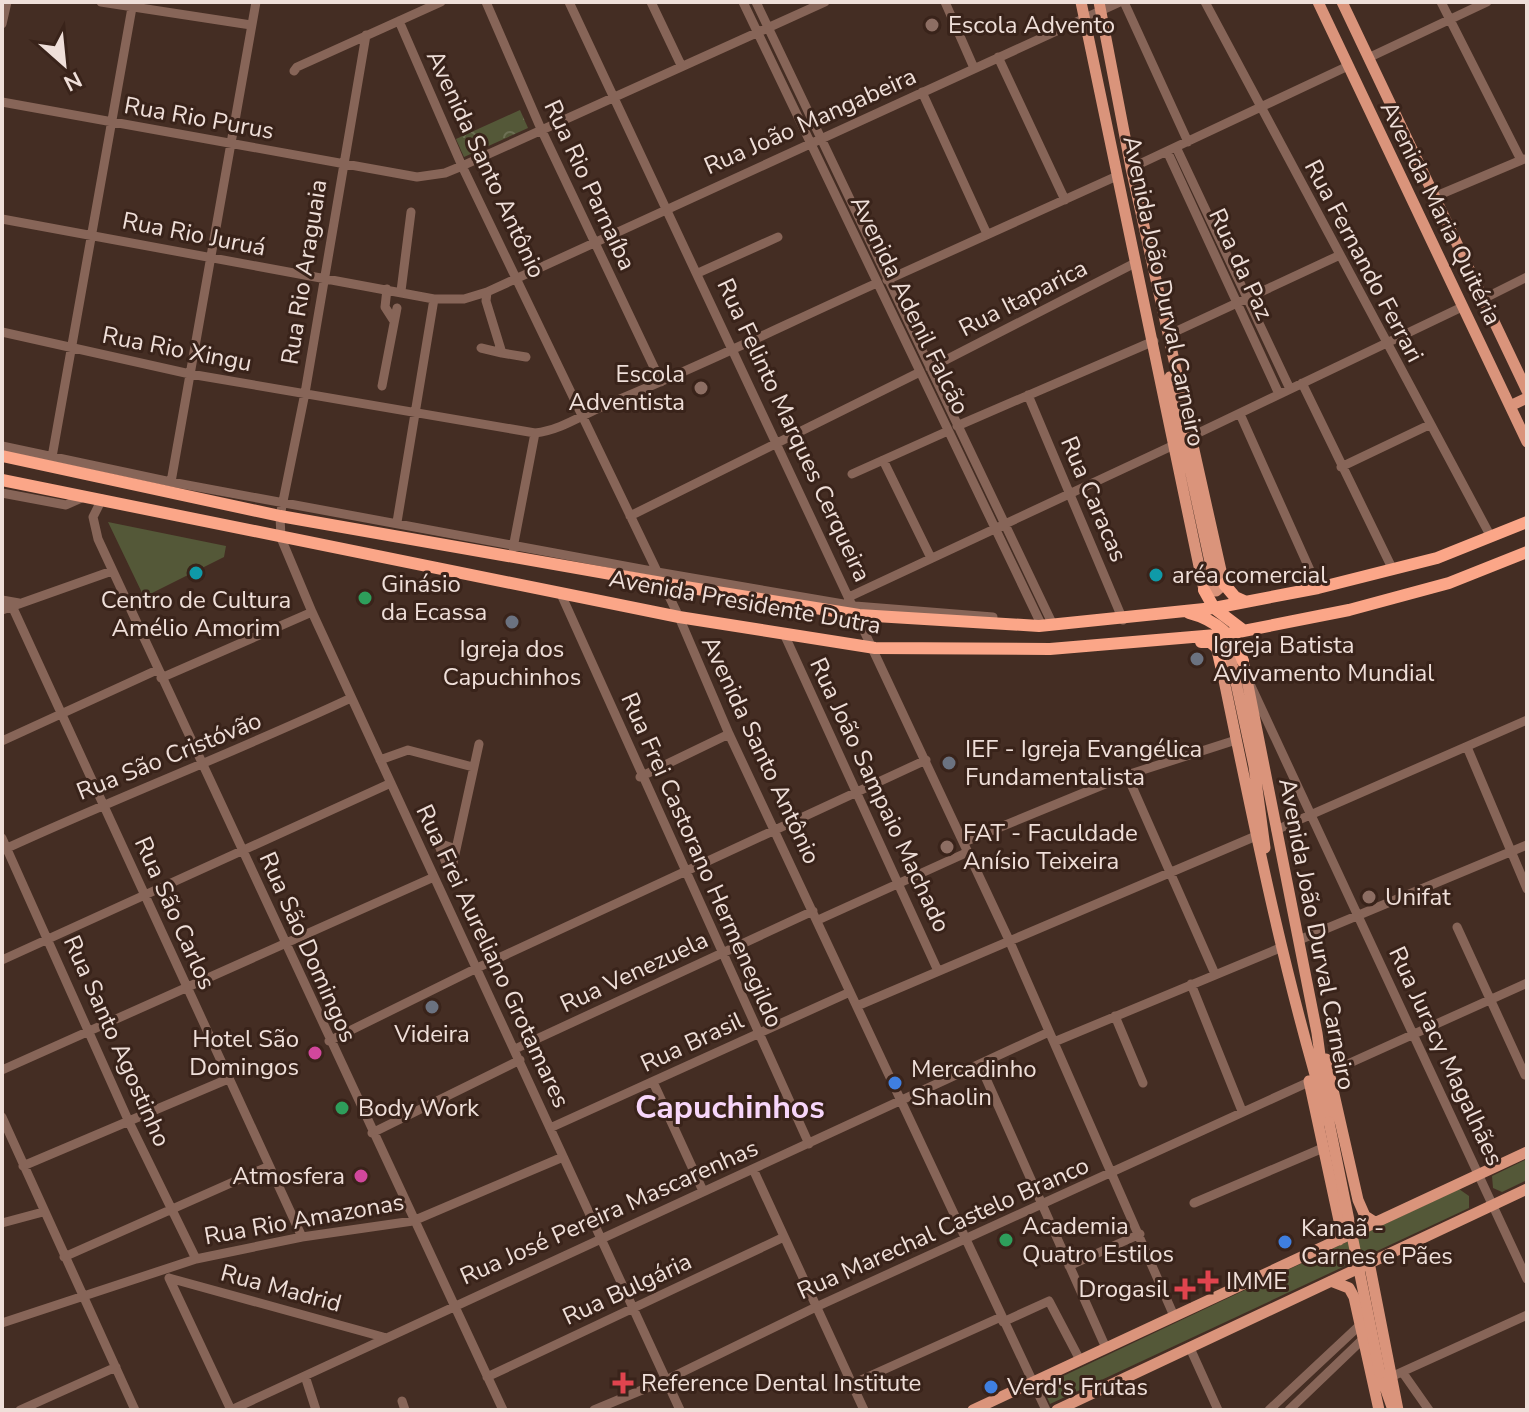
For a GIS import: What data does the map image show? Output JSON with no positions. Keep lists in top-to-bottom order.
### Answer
{
  "streets": {
    "highway": ["Avenida Presidente Dutra"],
    "main road": ["Avenida Maria Quitéria", "Avenida João Durval Carneiro"],
    "street": [
      "Rua Rio Purus",
      "Rua João Mangabeira",
      "Avenida Santo Antônio",
      "Rua Rio Parnaíba",
      "Rua Rio Juruá",
      "Rua Fernando Ferrari",
      "Rua da Paz",
      "Rua Rio Araguaia",
      "Rua Itaparica",
      "Avenida Adenil Falcão",
      "Rua Rio Xingu",
      "Rua Felinto Marques Cerqueira",
      "Rua Caracas",
      "Rua São Cristóvão",
      "Rua João Sampaio Machado",
      "Rua Frei Castorano Hermenegildo",
      "Rua São Carlos",
      "Rua São Domingos",
      "Rua Frei Aureliano Grotamares",
      "Rua Venezuela",
      "Rua Santo Agostinho",
      "Rua Brasil",
      "Rua Juracy Magalhães",
      "Rua José Pereira Mascarenhas",
      "Rua Rio Amazonas",
      "Rua Marechal Castelo Branco",
      "Rua Madrid",
      "Rua Bulgária"
    ]
  },
  "crossings": [
    ["Rua Rio Purus", "Avenida Santo Antônio"],
    ["Rua Rio Purus", "Rua Rio Parnaíba"],
    ["Rua Rio Purus", "Rua Rio Araguaia"],
    ["Rua Rio Purus", "Avenida Adenil Falcão"],
    ["Rua Rio Purus", "Rua Felinto Marques Cerqueira"],
    ["Rua João Mangabeira", "Avenida Santo Antônio"],
    ["Rua João Mangabeira", "Rua Rio Parnaíba"],
    ["Rua João Mangabeira", "Rua Rio Juruá"],
    ["Rua João Mangabeira", "Avenida João Durval Carneiro"],
    ["Rua João Mangabeira", "Avenida Adenil Falcão"],
    ["Rua João Mangabeira", "Rua Felinto Marques Cerqueira"],
    ["Avenida Santo Antônio", "Rua Rio Juruá"],
    ["Avenida Santo Antônio", "Rua Itaparica"],
    ["Avenida Santo Antônio", "Avenida Presidente Dutra"],
    ["Avenida Santo Antônio", "Rua Venezuela"],
    ["Avenida Santo Antônio", "Rua Brasil"],
    ["Avenida Santo Antônio", "Rua José Pereira Mascarenhas"],
    ["Avenida Santo Antônio", "Rua Marechal Castelo Branco"],
    ["Rua Rio Juruá", "Rua Rio Araguaia"],
    ["Rua Fernando Ferrari", "Avenida Presidente Dutra"],
    ["Rua Rio Araguaia", "Rua Rio Xingu"],
    ["Rua Rio Araguaia", "Avenida Presidente Dutra"],
    ["Rua Rio Araguaia", "Rua Frei Aureliano Grotamares"],
    ["Avenida João Durval Carneiro", "Rua Itaparica"],
    ["Avenida João Durval Carneiro", "Rua Venezuela"],
    ["Avenida João Durval Carneiro", "Rua Juracy Magalhães"],
    ["Rua Itaparica", "Avenida Adenil Falcão"],
    ["Rua Itaparica", "Rua Felinto Marques Cerqueira"],
    ["Avenida Adenil Falcão", "Avenida Presidente Dutra"],
    ["Rua Felinto Marques Cerqueira", "Avenida Presidente Dutra"],
    ["Rua Felinto Marques Cerqueira", "Rua Venezuela"],
    ["Rua Felinto Marques Cerqueira", "Rua José Pereira Mascarenhas"],
    ["Rua Felinto Marques Cerqueira", "Rua Marechal Castelo Branco"],
    ["Rua Caracas", "Avenida Presidente Dutra"],
    ["Avenida Presidente Dutra", "Rua João Sampaio Machado"],
    ["Avenida Presidente Dutra", "Rua Frei Castorano Hermenegildo"],
    ["Avenida Presidente Dutra", "Rua São Domingos"],
    ["Avenida Presidente Dutra", "Rua Frei Aureliano Grotamares"],
    ["Rua São Cristóvão", "Rua São Carlos"],
    ["Rua São Cristóvão", "Rua São Domingos"],
    ["Rua São Cristóvão", "Rua Frei Aureliano Grotamares"],
    ["Rua São Cristóvão", "Rua Santo Agostinho"],
    ["Rua João Sampaio Machado", "Rua Venezuela"],
    ["Rua Frei Castorano Hermenegildo", "Rua Venezuela"],
    ["Rua Frei Castorano Hermenegildo", "Rua Brasil"],
    ["Rua Frei Castorano Hermenegildo", "Rua José Pereira Mascarenhas"],
    ["Rua São Carlos", "Rua Rio Amazonas"],
    ["Rua São Domingos", "Rua José Pereira Mascarenhas"],
    ["Rua São Domingos", "Rua Rio Amazonas"],
    ["Rua São Domingos", "Rua Bulgária"],
    ["Rua Frei Aureliano Grotamares", "Rua Venezuela"],
    ["Rua Frei Aureliano Grotamares", "Rua Brasil"],
    ["Rua Frei Aureliano Grotamares", "Rua José Pereira Mascarenhas"],
    ["Rua Frei Aureliano Grotamares", "Rua Rio Amazonas"],
    ["Rua Frei Aureliano Grotamares", "Rua Marechal Castelo Branco"],
    ["Rua Frei Aureliano Grotamares", "Rua Bulgária"],
    ["Rua Santo Agostinho", "Rua Rio Amazonas"],
    ["Rua José Pereira Mascarenhas", "Rua Madrid"],
    ["Rua Rio Amazonas", "Rua Madrid"]
  ],
  "districts": ["Capuchinhos"],
  "places": {
    "other": [
      "Escola Advento",
      "Escola Adventista",
      "Centro de Cultura Amélio Amorim",
      "aréa comercial",
      "Ginásio da Ecassa",
      "Igreja dos Capuchinhos",
      "Igreja Batista Avivamento Mundial",
      "IEF - Igreja Evangélica Fundamentalista",
      "FAT - Faculdade Anísio Teixeira",
      "Unifat",
      "Videira",
      "Hotel São Domingos",
      "Mercadinho Shaolin",
      "Body Work",
      "Atmosfera",
      "Academia Quatro Estilos",
      "Kanaã - Carnes e Pães",
      "Verd's Frutas"
    ],
    "health": ["IMME", "Drogasil", "Reference Dental Institute"]
  },
  "north": "bottom right"
}
